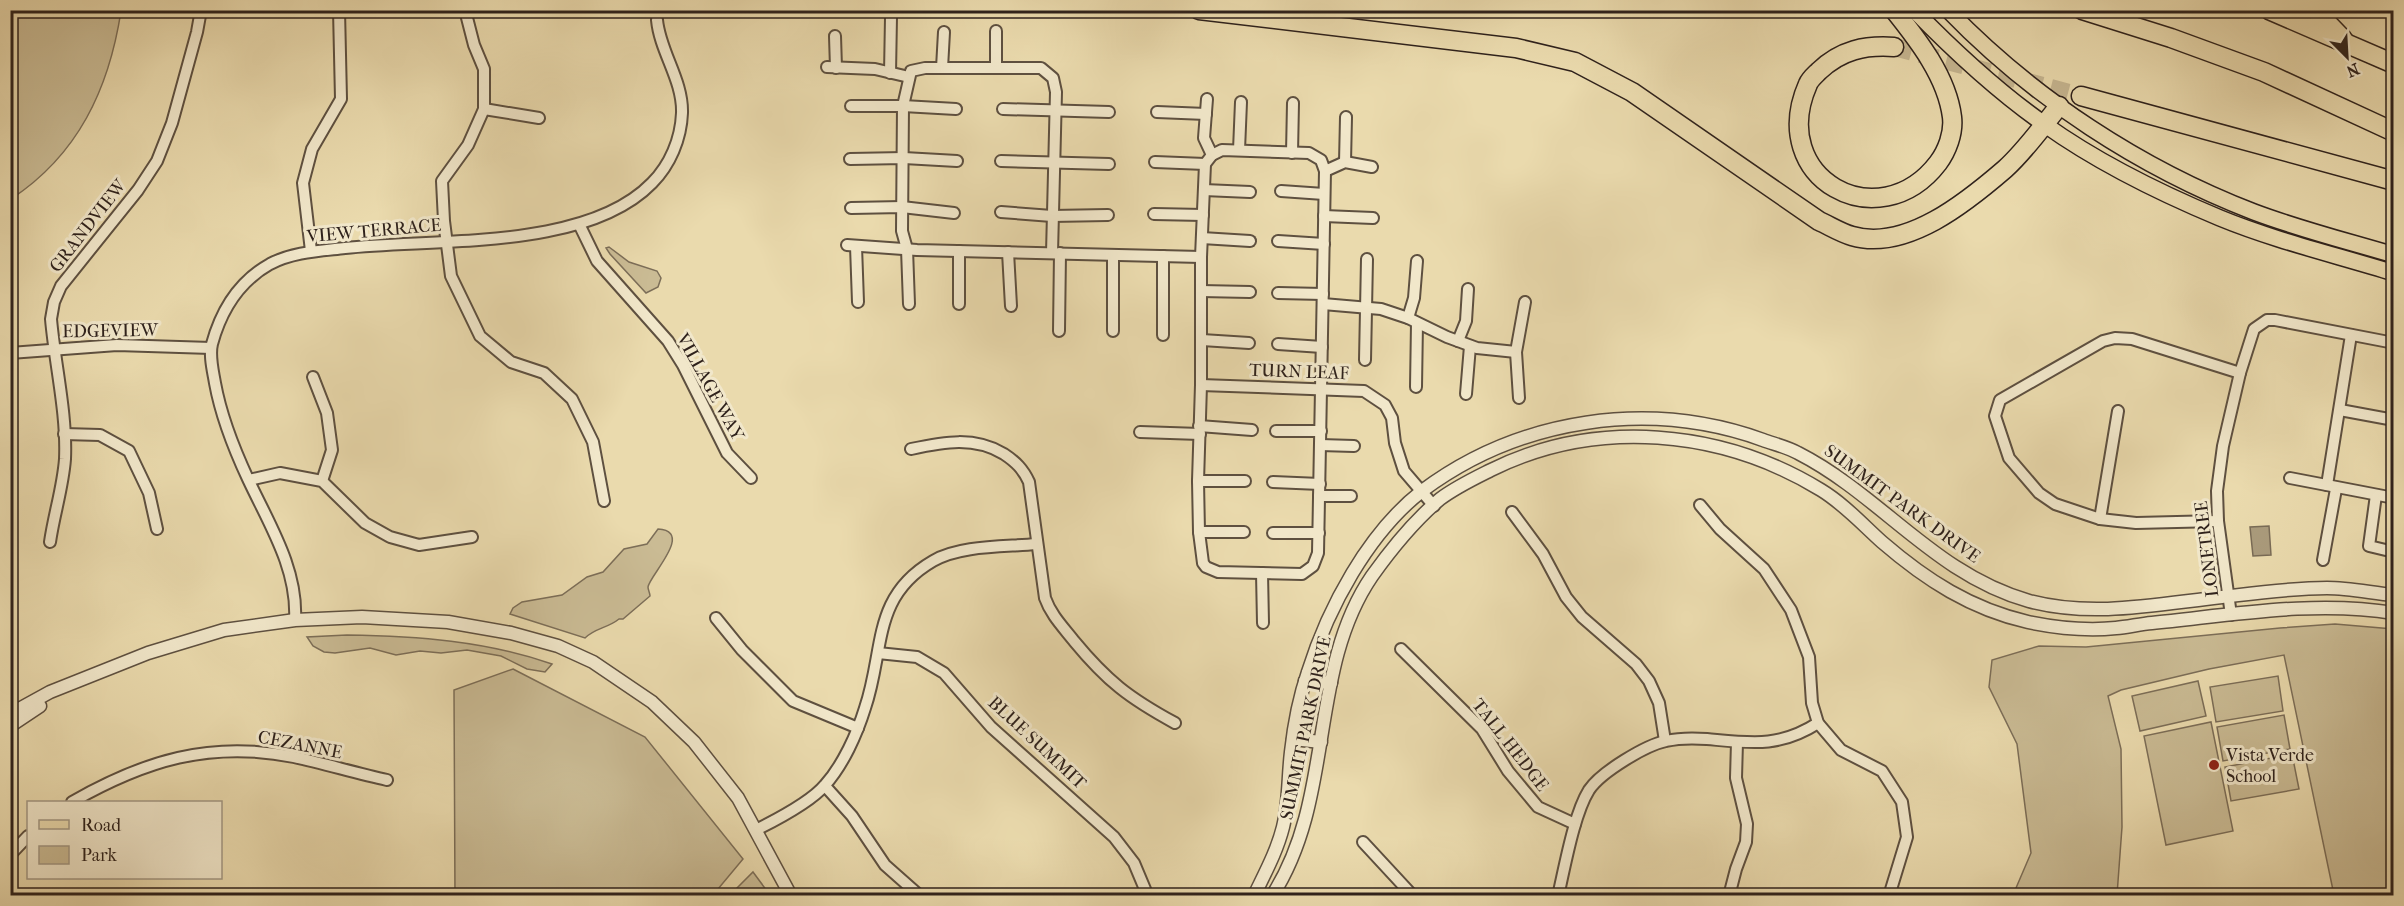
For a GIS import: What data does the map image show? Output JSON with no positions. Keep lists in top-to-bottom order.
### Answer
{
  "streets": {
    "street": [
      "GRANDVIEW",
      "VIEW TERRACE",
      "EDGEVIEW",
      "TURN LEAF",
      "VILLAGE WAY",
      "SUMMIT PARK DRIVE",
      "LONETREE",
      "BLUE SUMMIT",
      "CEZANNE",
      "TALL HEDGE"
    ]
  },
  "crossings": [
    ["GRANDVIEW", "EDGEVIEW"],
    ["VIEW TERRACE", "EDGEVIEW"],
    ["VIEW TERRACE", "VILLAGE WAY"],
    ["TURN LEAF", "SUMMIT PARK DRIVE"],
    ["SUMMIT PARK DRIVE", "LONETREE"]
  ],
  "places": ["Vista Verde School"],
  "legend": ["Road", "Park"],
  "north": "bottom right"
}
